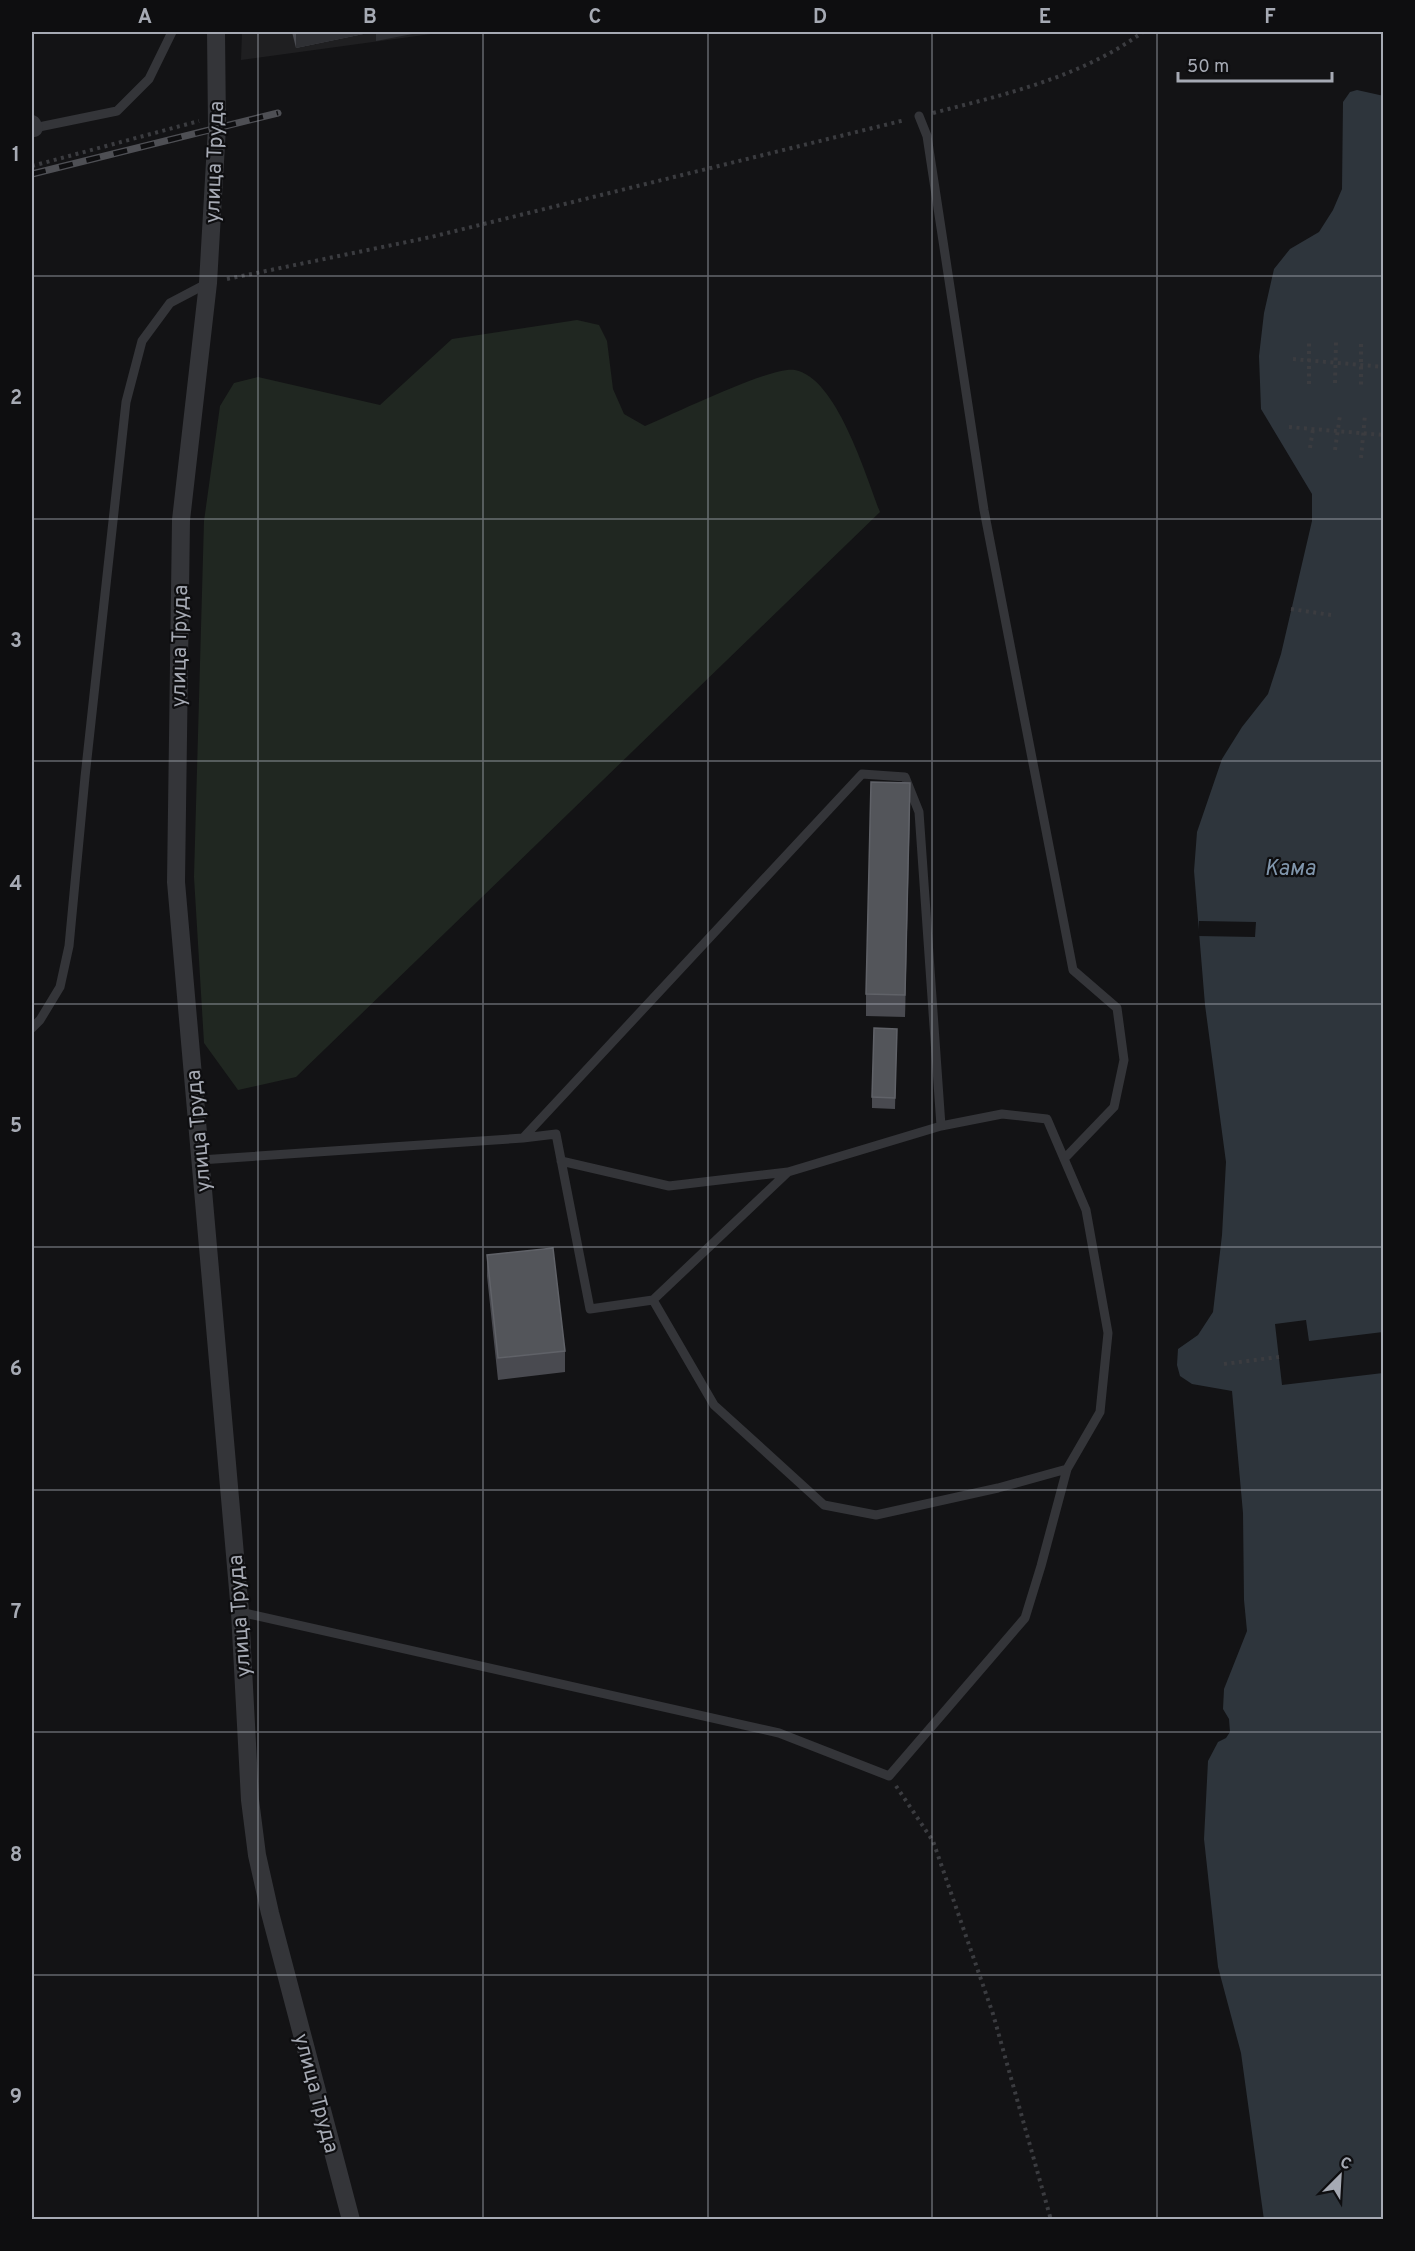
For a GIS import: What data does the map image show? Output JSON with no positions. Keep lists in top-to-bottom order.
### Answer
{
  "streets": {
    "street": ["улица Труда"]
  },
  "water": ["Кама"],
  "scale_bar": "50 m",
  "north": "top right",
  "grid": {
    "columns": [
      "A",
      "B",
      "C",
      "D",
      "E",
      "F"
    ],
    "rows": [
      "1",
      "2",
      "3",
      "4",
      "5",
      "6",
      "7",
      "8",
      "9"
    ]
  }
}
